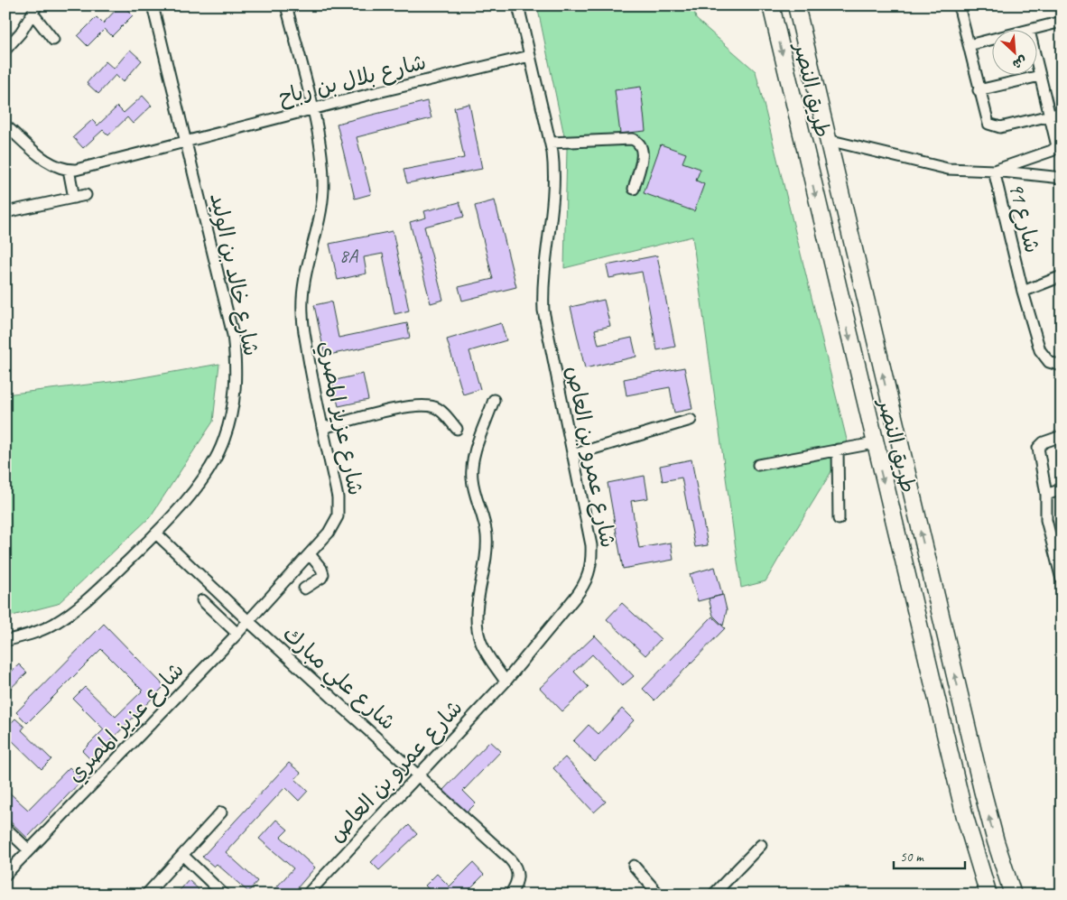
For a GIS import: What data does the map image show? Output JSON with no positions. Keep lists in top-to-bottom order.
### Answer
{
  "streets": {
    "highway": ["طريق النصر"],
    "street": [
      "شارع بلال بن رباح",
      "شارع 91",
      "شارع خالد بن الوليد",
      "شارع عزيز المصري",
      "شارع عمرو بن العاص",
      "شارع علي مبارك"
    ]
  },
  "crossings": [
    ["شارع بلال بن رباح", "شارع خالد بن الوليد"],
    ["شارع بلال بن رباح", "شارع عزيز المصري"],
    ["شارع بلال بن رباح", "شارع عمرو بن العاص"],
    ["شارع خالد بن الوليد", "شارع علي مبارك"],
    ["شارع عزيز المصري", "شارع علي مبارك"],
    ["شارع عمرو بن العاص", "شارع علي مبارك"]
  ],
  "house_numbers": ["8A"],
  "scale_bar": "50 m",
  "north": "bottom right"
}
